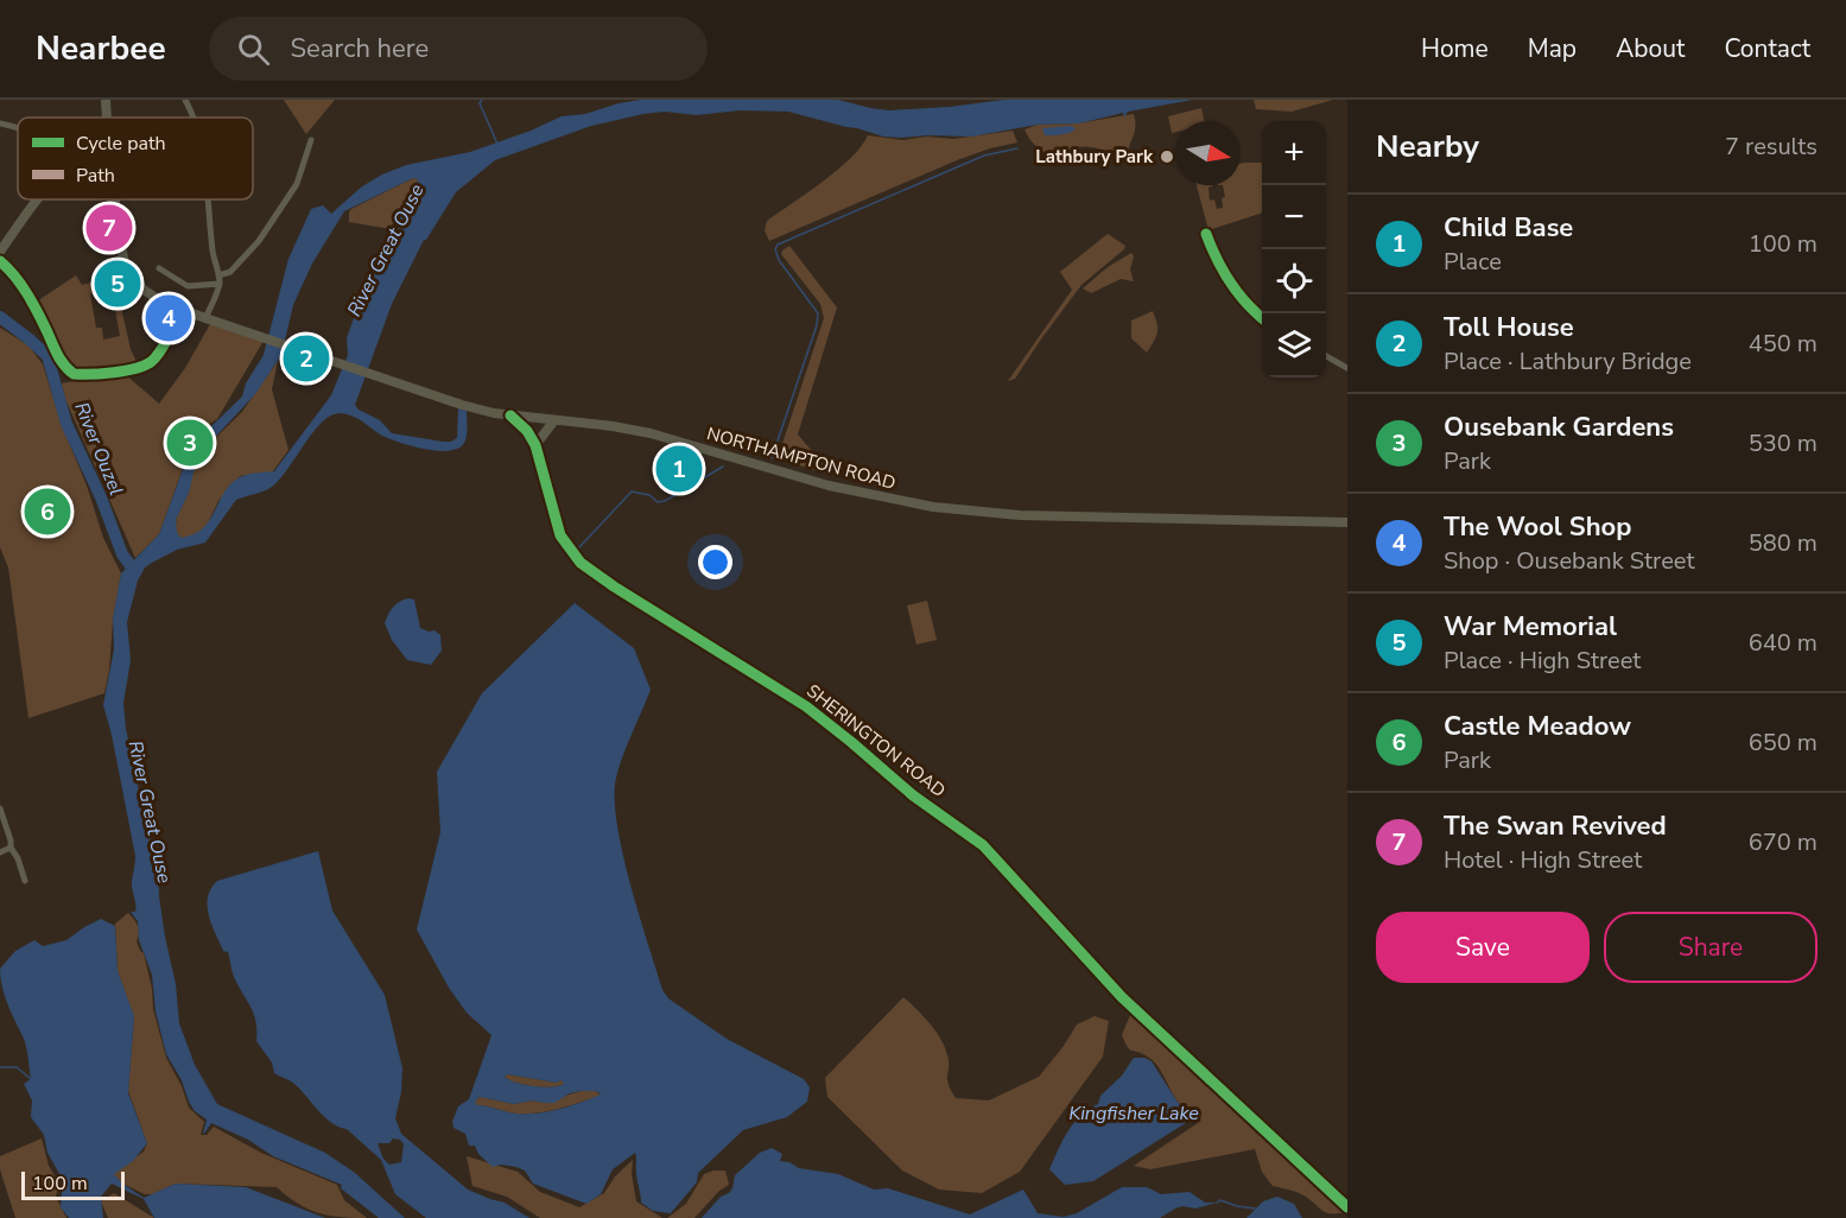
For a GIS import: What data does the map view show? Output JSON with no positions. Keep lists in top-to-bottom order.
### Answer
{
  "streets": {
    "main road": ["NORTHAMPTON ROAD", "SHERINGTON ROAD"]
  },
  "crossings": [
    ["NORTHAMPTON ROAD", "SHERINGTON ROAD"]
  ],
  "water": ["River Great Ouse", "River Ouzel", "Kingfisher Lake"],
  "places": ["Lathbury Park"],
  "legend": ["Cycle path", "Path"],
  "scale_bar": "100 m",
  "north": "right",
  "page": {
    "header": "Nearbee",
    "search": "Search here",
    "nav": [
      "Home",
      "Map",
      "About",
      "Contact"
    ],
    "heading": ["Nearby", "7 results"],
    "map_buttons": ["+", "−"],
    "list": [
      {
        "mark": "1",
        "name": "Child Base",
        "note": "Place",
        "value": "100 m"
      },
      {
        "mark": "2",
        "name": "Toll House",
        "note": "Place · Lathbury Bridge",
        "value": "450 m"
      },
      {
        "mark": "3",
        "name": "Ousebank Gardens",
        "note": "Park",
        "value": "530 m"
      },
      {
        "mark": "4",
        "name": "The Wool Shop",
        "note": "Shop · Ousebank Street",
        "value": "580 m"
      },
      {
        "mark": "5",
        "name": "War Memorial",
        "note": "Place · High Street",
        "value": "640 m"
      },
      {
        "mark": "6",
        "name": "Castle Meadow",
        "note": "Park",
        "value": "650 m"
      },
      {
        "mark": "7",
        "name": "The Swan Revived",
        "note": "Hotel · High Street",
        "value": "670 m"
      }
    ],
    "pins": [
      "7",
      "5",
      "4",
      "2",
      "3",
      "1",
      "6"
    ],
    "buttons": ["Save", "Share"],
    "scale": "100 m"
  }
}
